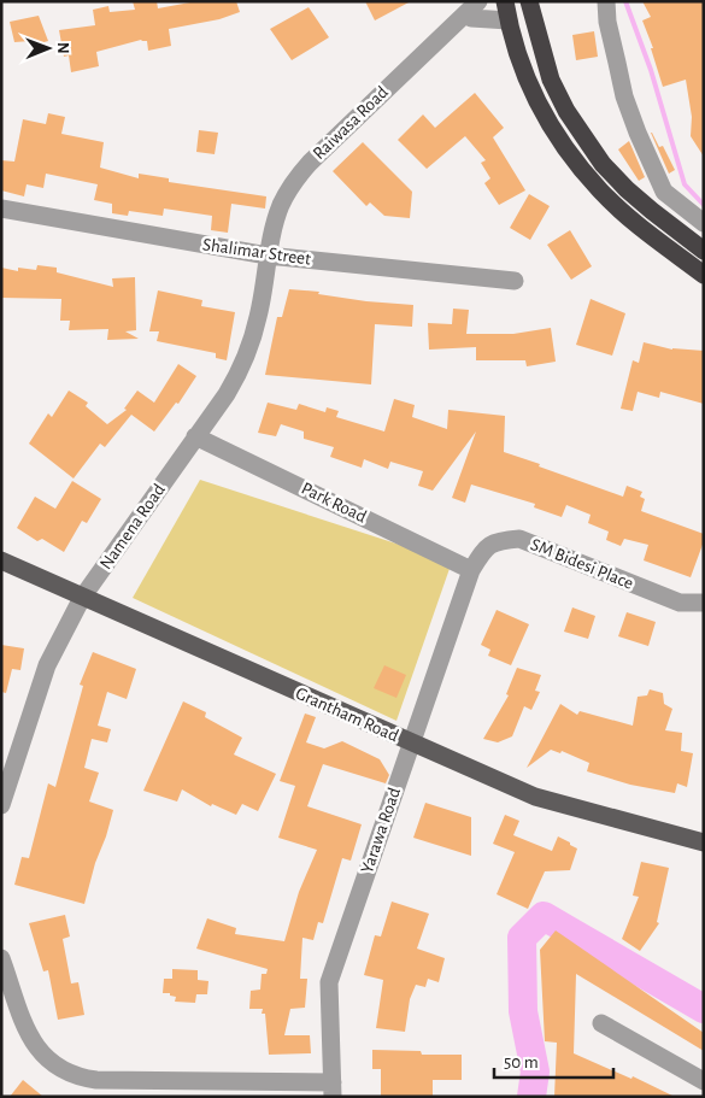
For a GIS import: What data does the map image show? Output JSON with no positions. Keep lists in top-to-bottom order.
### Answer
{
  "streets": {
    "main road": ["Grantham Road"],
    "street": [
      "Raiwasa Road",
      "Shalimar Street",
      "Park Road",
      "Namena Road",
      "SM Bidesi Place",
      "Yarawa Road"
    ]
  },
  "crossings": [
    ["Raiwasa Road", "Shalimar Street"],
    ["Raiwasa Road", "Namena Road"],
    ["Shalimar Street", "Namena Road"],
    ["Park Road", "Namena Road"],
    ["Park Road", "SM Bidesi Place"],
    ["Park Road", "Yarawa Road"],
    ["Namena Road", "Grantham Road"],
    ["SM Bidesi Place", "Yarawa Road"],
    ["Grantham Road", "Yarawa Road"]
  ],
  "scale_bar": "50 m",
  "north": "right"
}
